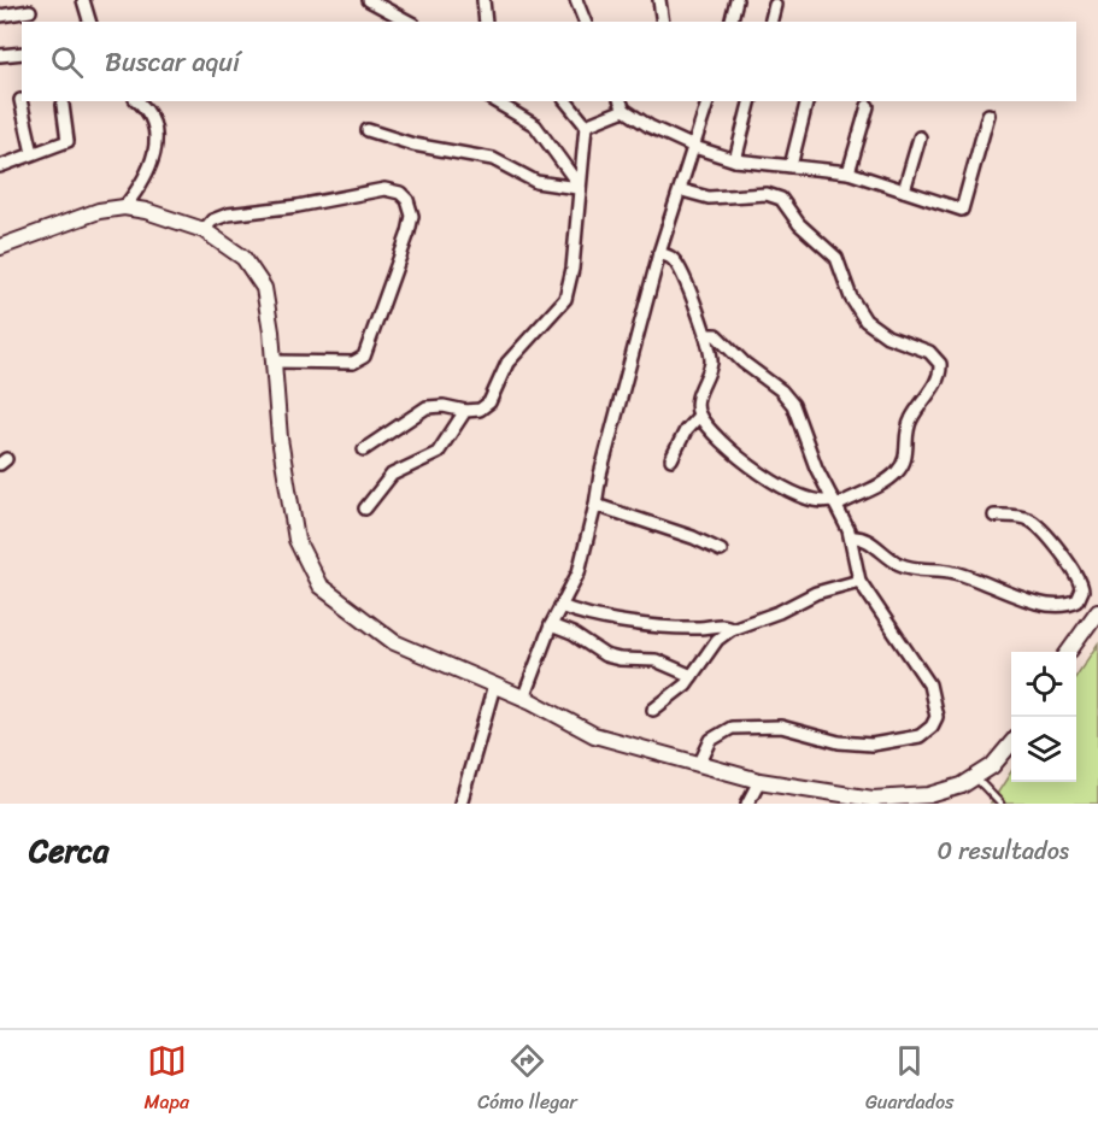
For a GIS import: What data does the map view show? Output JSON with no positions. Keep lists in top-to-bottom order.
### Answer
{
  "page": {
    "search": "Buscar aquí",
    "heading": ["Cerca", "0 resultados"],
    "nav": ["Mapa", "Cómo llegar", "Guardados"]
  }
}
